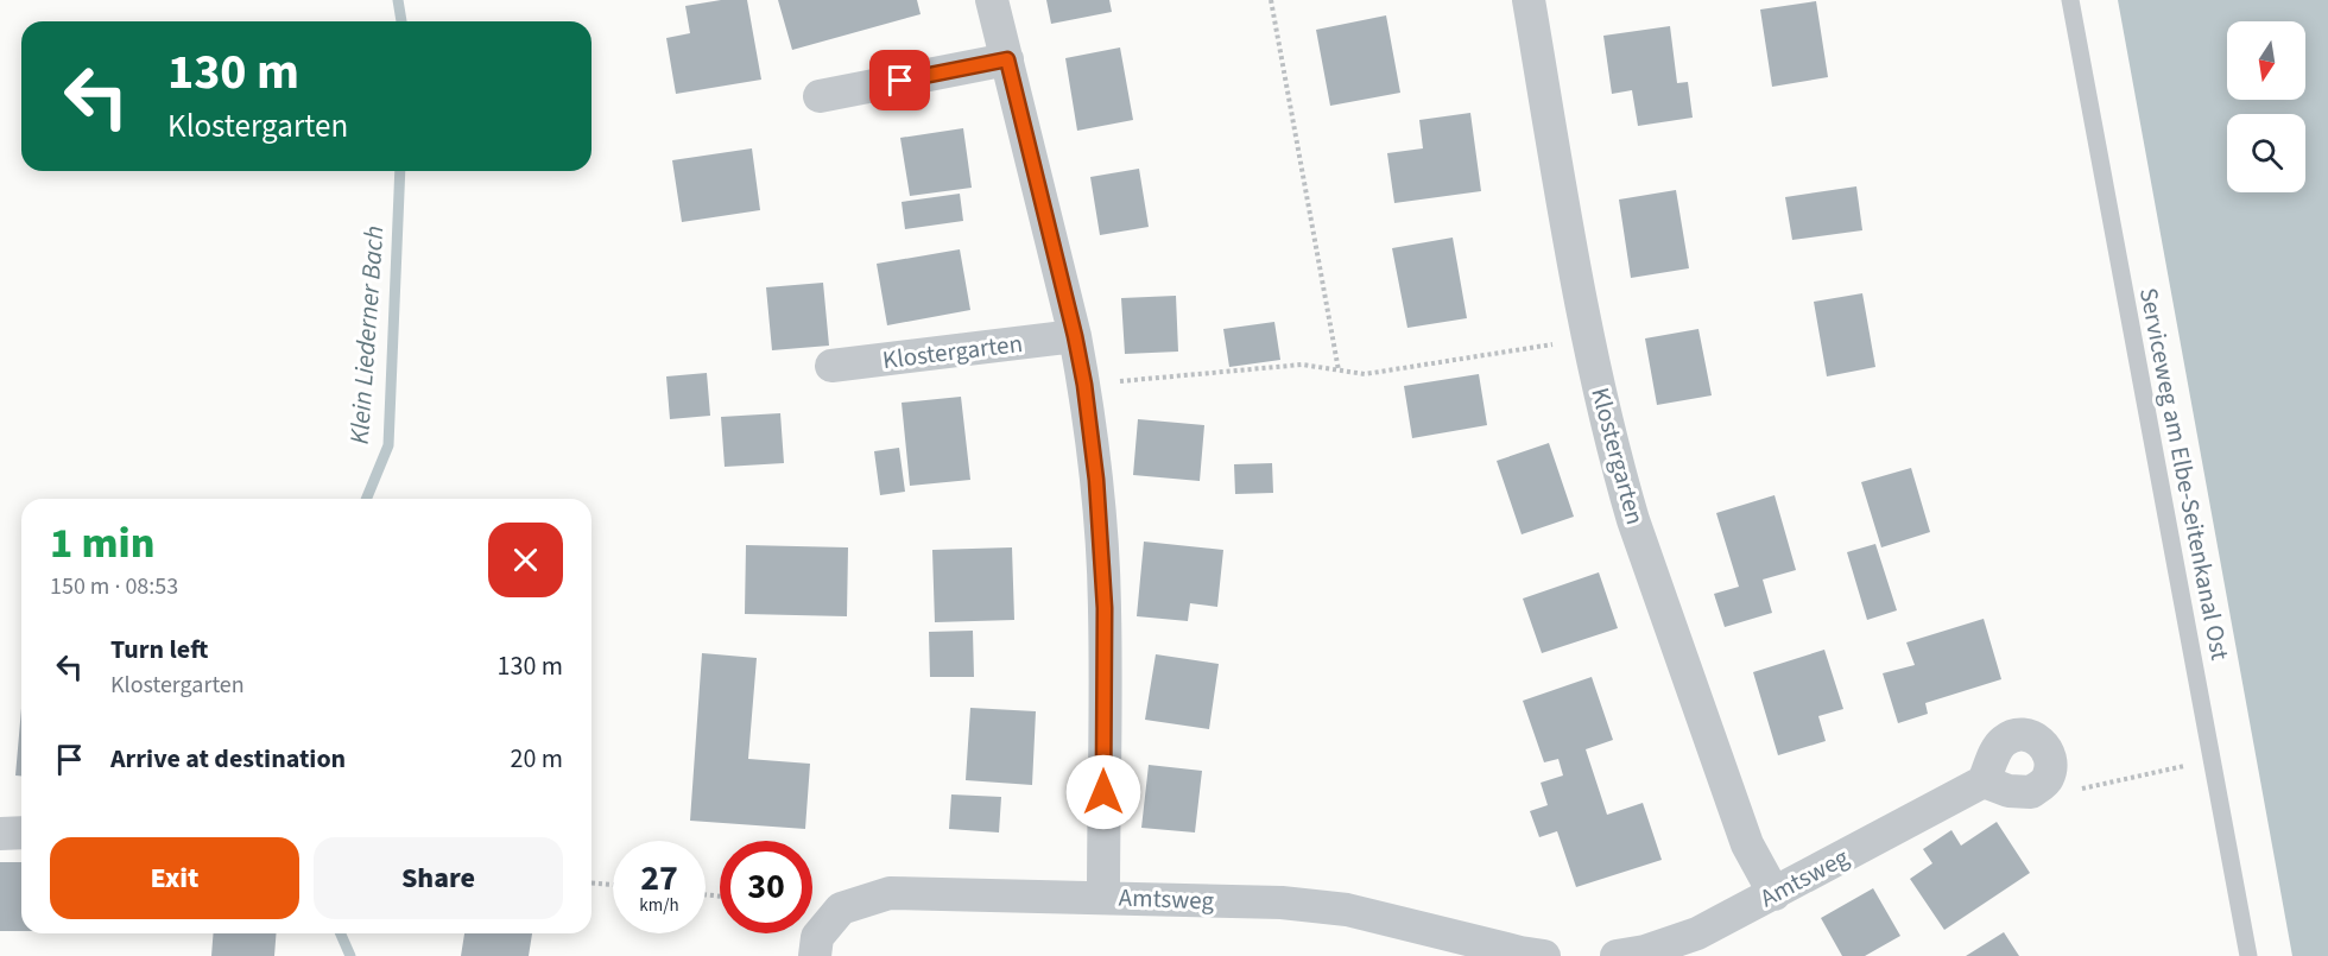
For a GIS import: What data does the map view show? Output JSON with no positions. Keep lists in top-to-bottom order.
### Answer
{
  "streets": {
    "street": ["Klostergarten", "Amtsweg"],
    "lane": ["Serviceweg am Elbe-Seitenkanal Ost"]
  },
  "crossings": [
    ["Klostergarten", "Amtsweg"]
  ],
  "water": ["Klein Liederner Bach"],
  "north": "bottom",
  "page": {
    "turn": ["130 m", "Klostergarten"],
    "heading": ["1 min", "150 m · 08:53"],
    "list": [
      {
        "name": "Turn left",
        "note": "Klostergarten",
        "value": "130 m"
      },
      {
        "name": "Arrive at destination",
        "value": "20 m"
      }
    ],
    "buttons": ["Exit", "Share"],
    "speed": "27 km/h",
    "limit": "30"
  }
}
